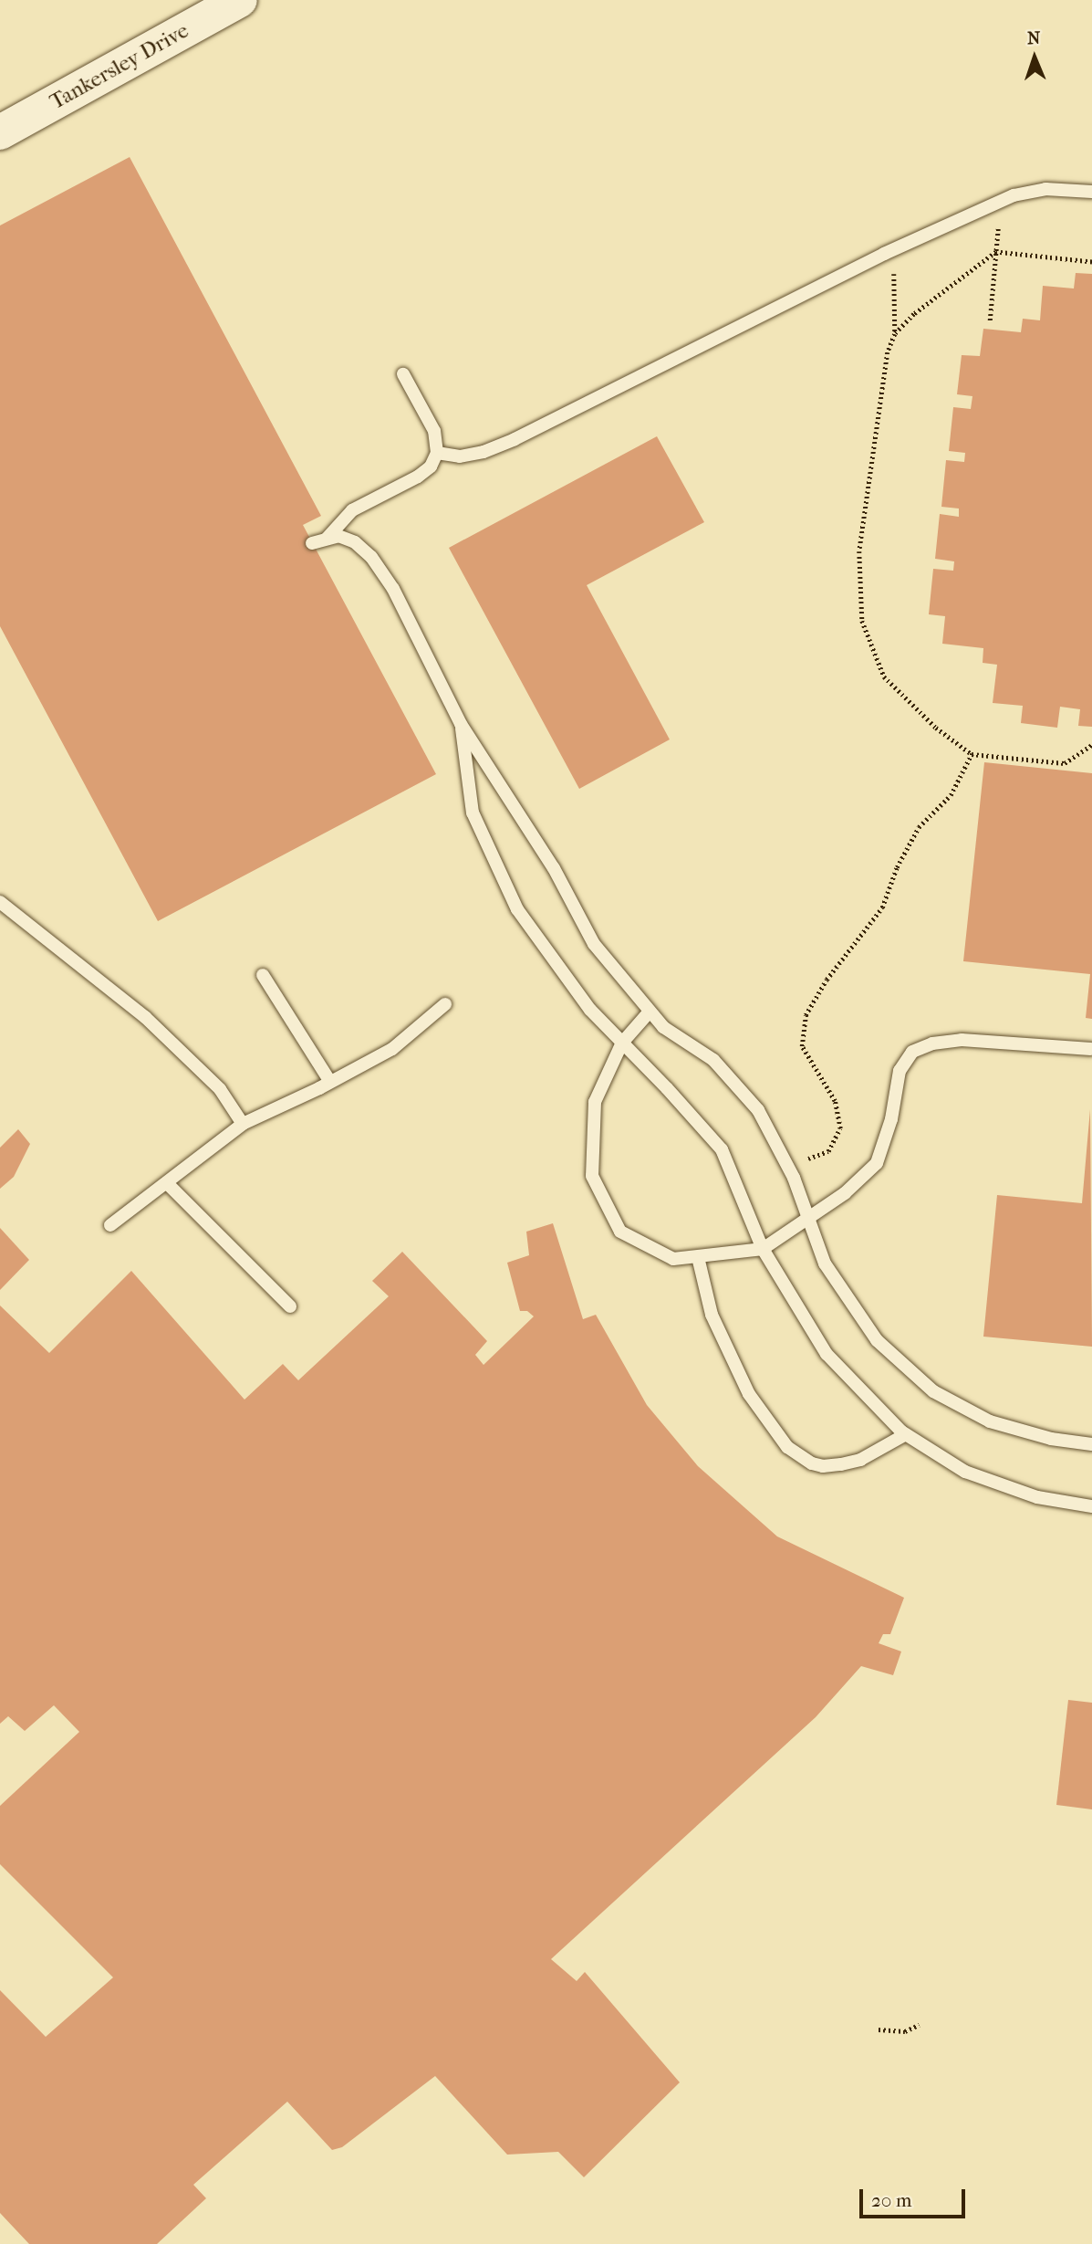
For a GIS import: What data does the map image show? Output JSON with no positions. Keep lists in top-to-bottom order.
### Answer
{
  "streets": {
    "street": ["Tankersley Drive"]
  },
  "scale_bar": "20 m",
  "north": "top"
}
